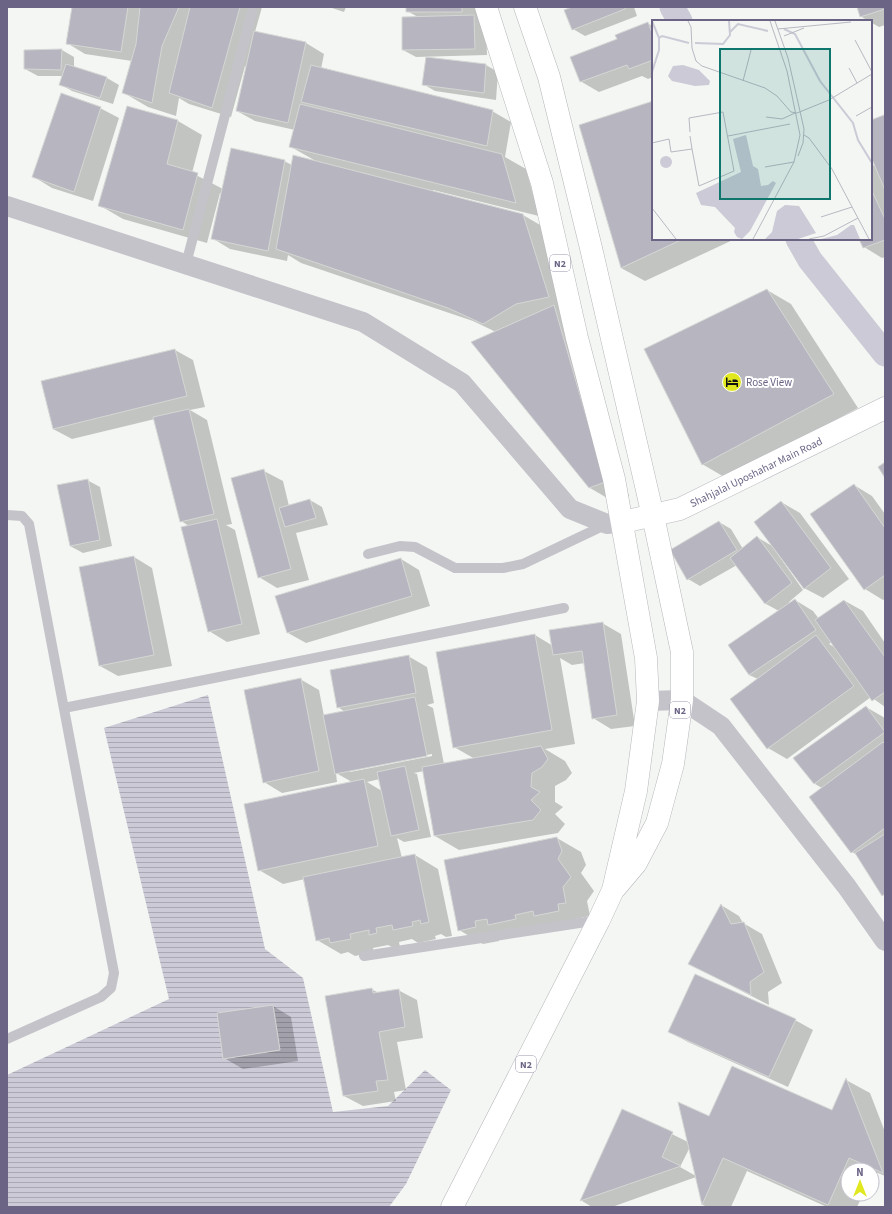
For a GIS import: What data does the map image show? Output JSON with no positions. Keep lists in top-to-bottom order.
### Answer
{
  "streets": {
    "main road": ["N2", "Shahjalal Uposhahar Main Road"]
  },
  "crossings": [
    ["N2", "Shahjalal Uposhahar Main Road"]
  ],
  "places": {
    "hotel": ["Rose View"]
  },
  "north": "top"
}
